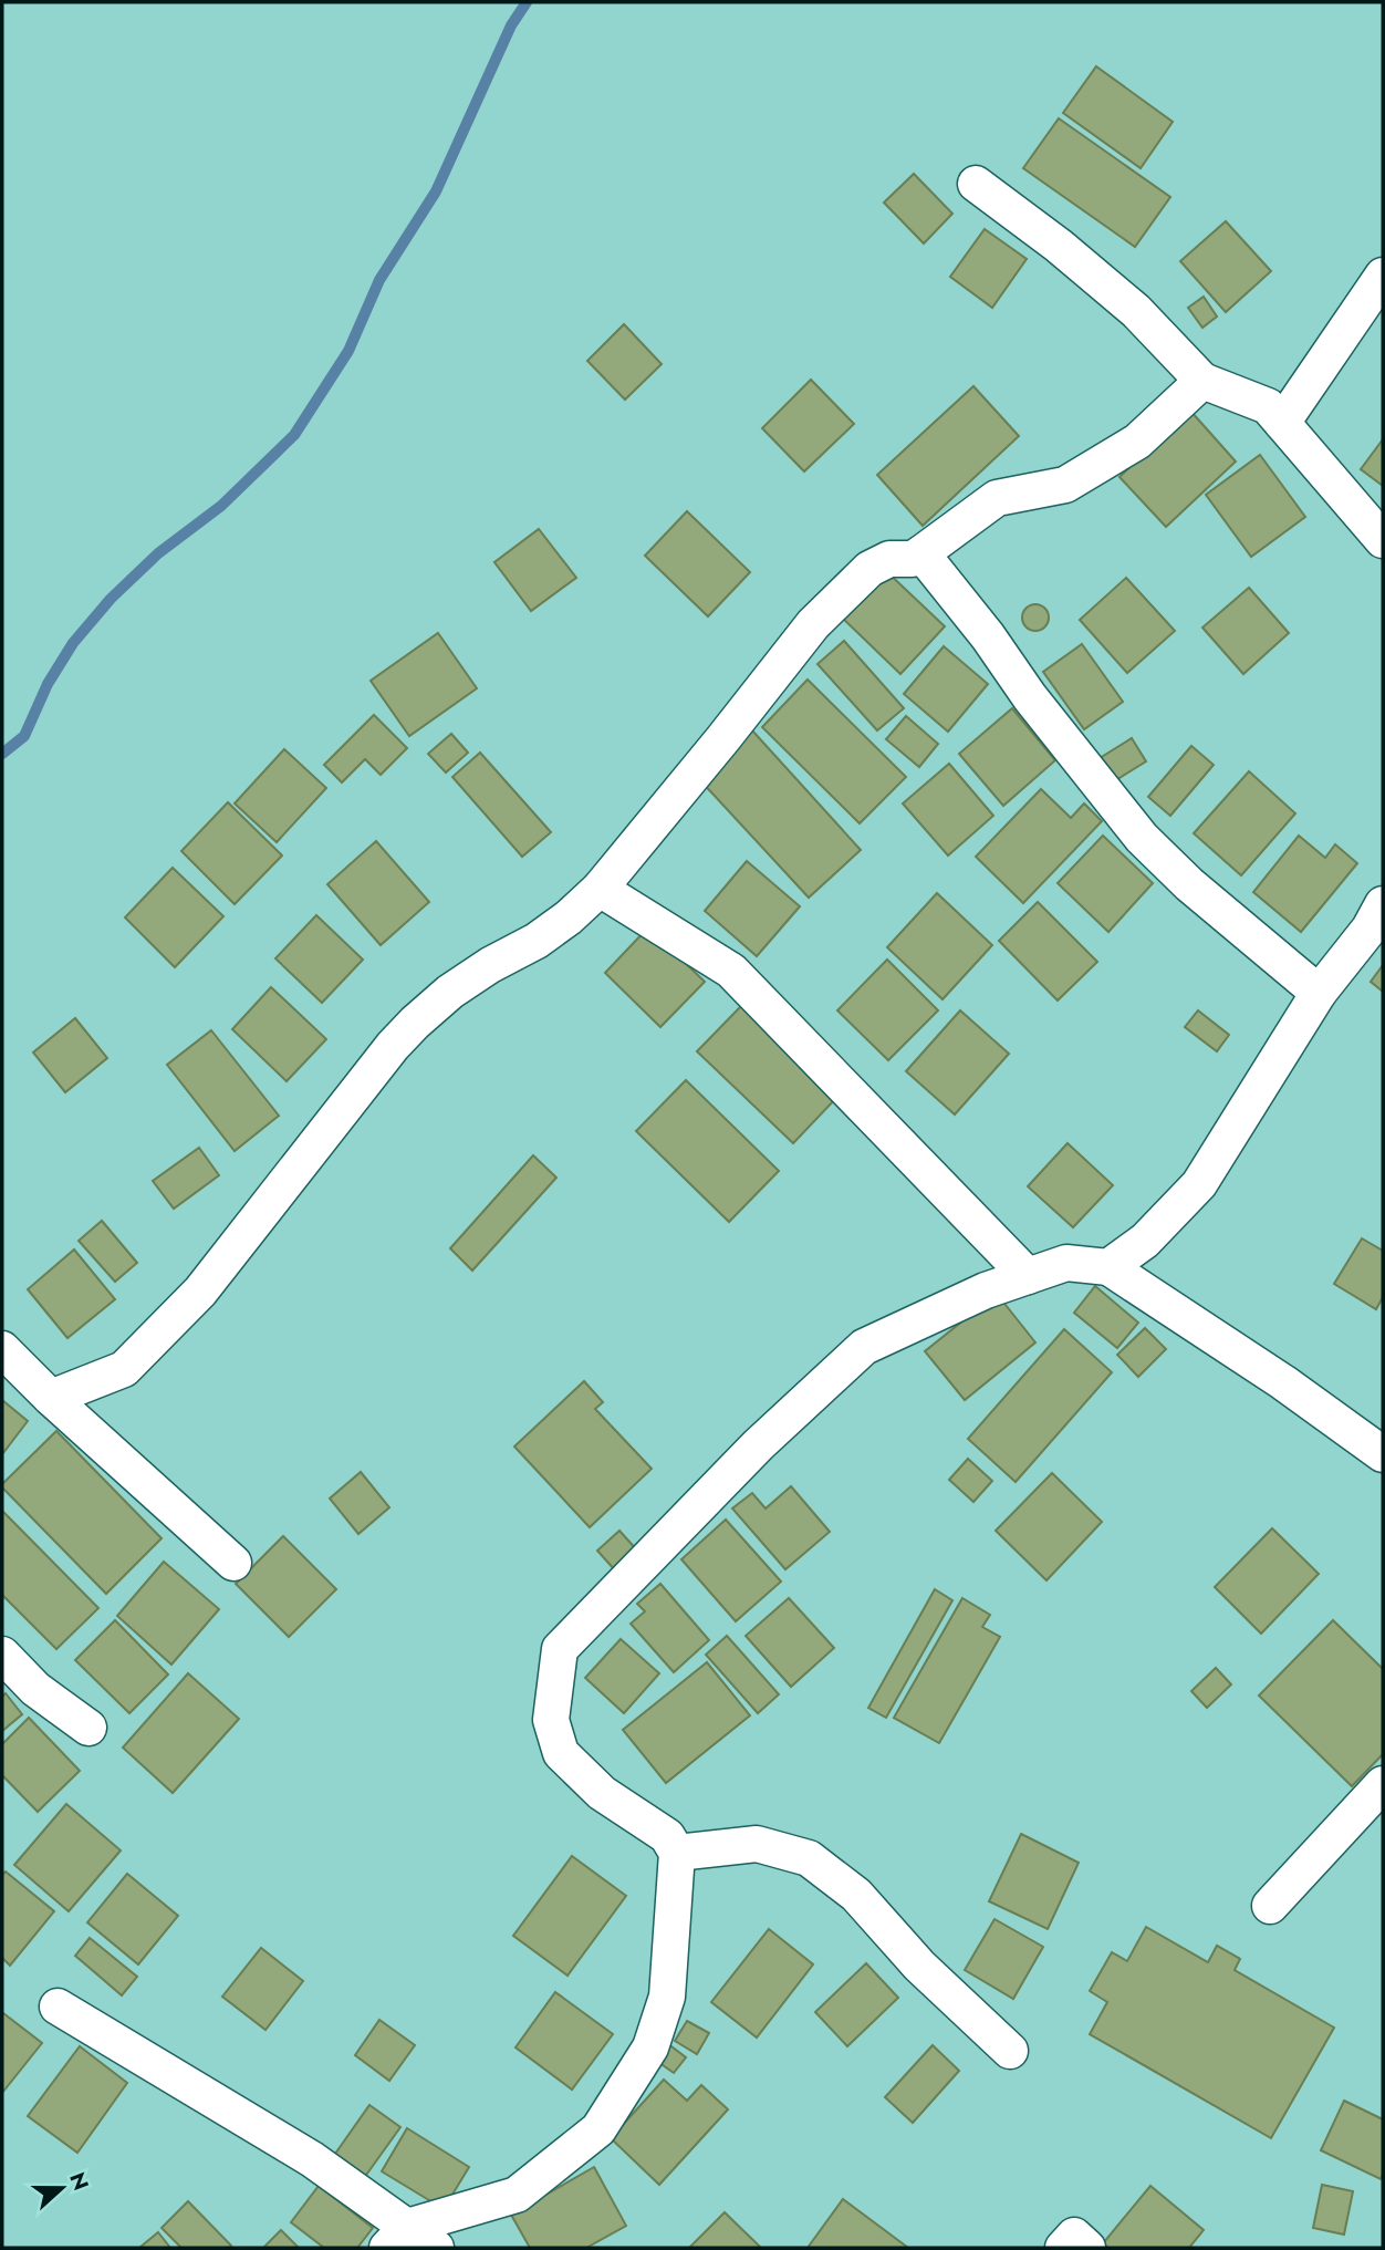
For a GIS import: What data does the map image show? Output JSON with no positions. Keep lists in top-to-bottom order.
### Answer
{
  "north": "right"
}
